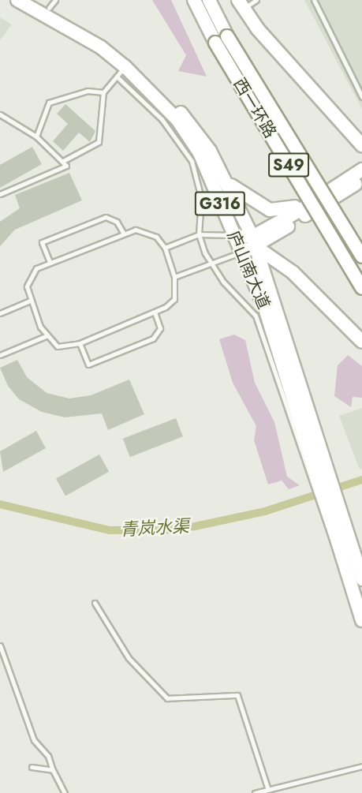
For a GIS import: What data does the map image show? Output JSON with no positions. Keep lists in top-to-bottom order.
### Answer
{
  "streets": {
    "highway": [
      "西一环路",
      "S49",
      "G316",
      "庐山南大道"
    ]
  },
  "water": ["青岚水渠"]
}
